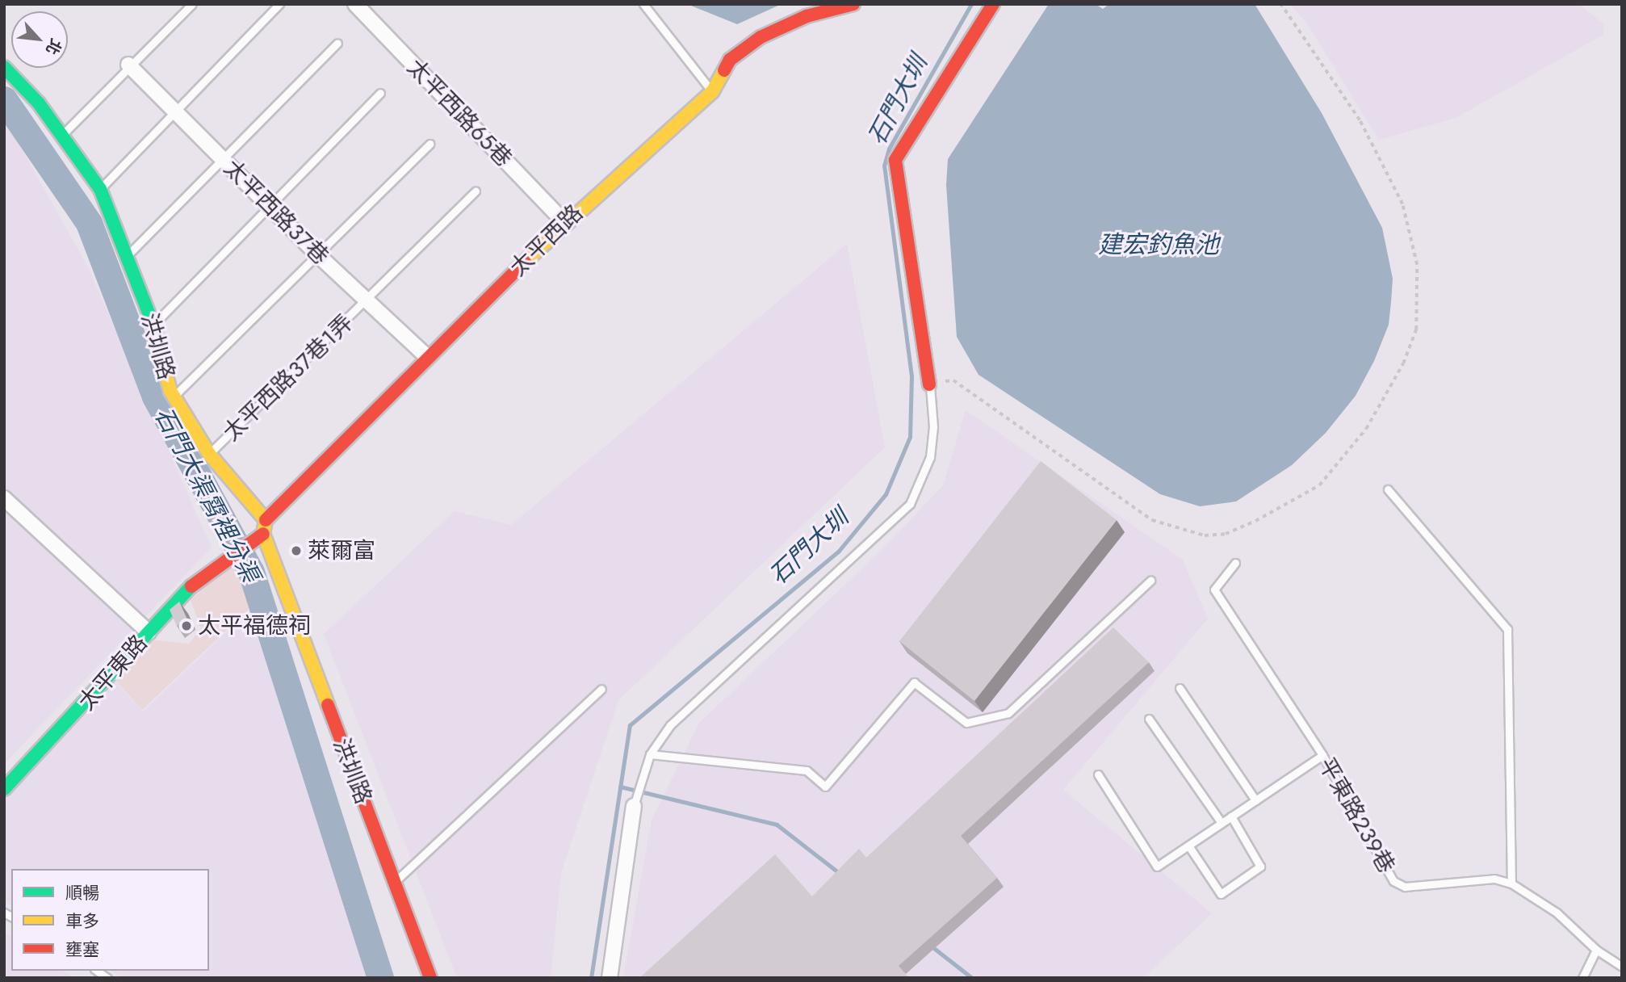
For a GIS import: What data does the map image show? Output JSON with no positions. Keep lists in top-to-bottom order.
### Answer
{
  "streets": {
    "street": [
      "太平西路65巷",
      "太平西路37巷",
      "太平西路",
      "洪圳路",
      "太平東路"
    ],
    "lane": ["太平西路37巷1弄", "平東路239巷"]
  },
  "crossings": [
    ["太平西路65巷", "太平西路"],
    ["太平西路37巷", "太平西路"],
    ["太平西路37巷", "太平西路37巷1弄"],
    ["太平西路", "洪圳路"],
    ["洪圳路", "太平西路37巷1弄"],
    ["洪圳路", "太平東路"]
  ],
  "water": ["石門大圳", "建宏釣魚池", "石門大渠霄裡分渠"],
  "places": ["萊爾富", "太平福德祠"],
  "legend": ["順暢", "車多", "壅塞"],
  "north": "bottom right"
}
